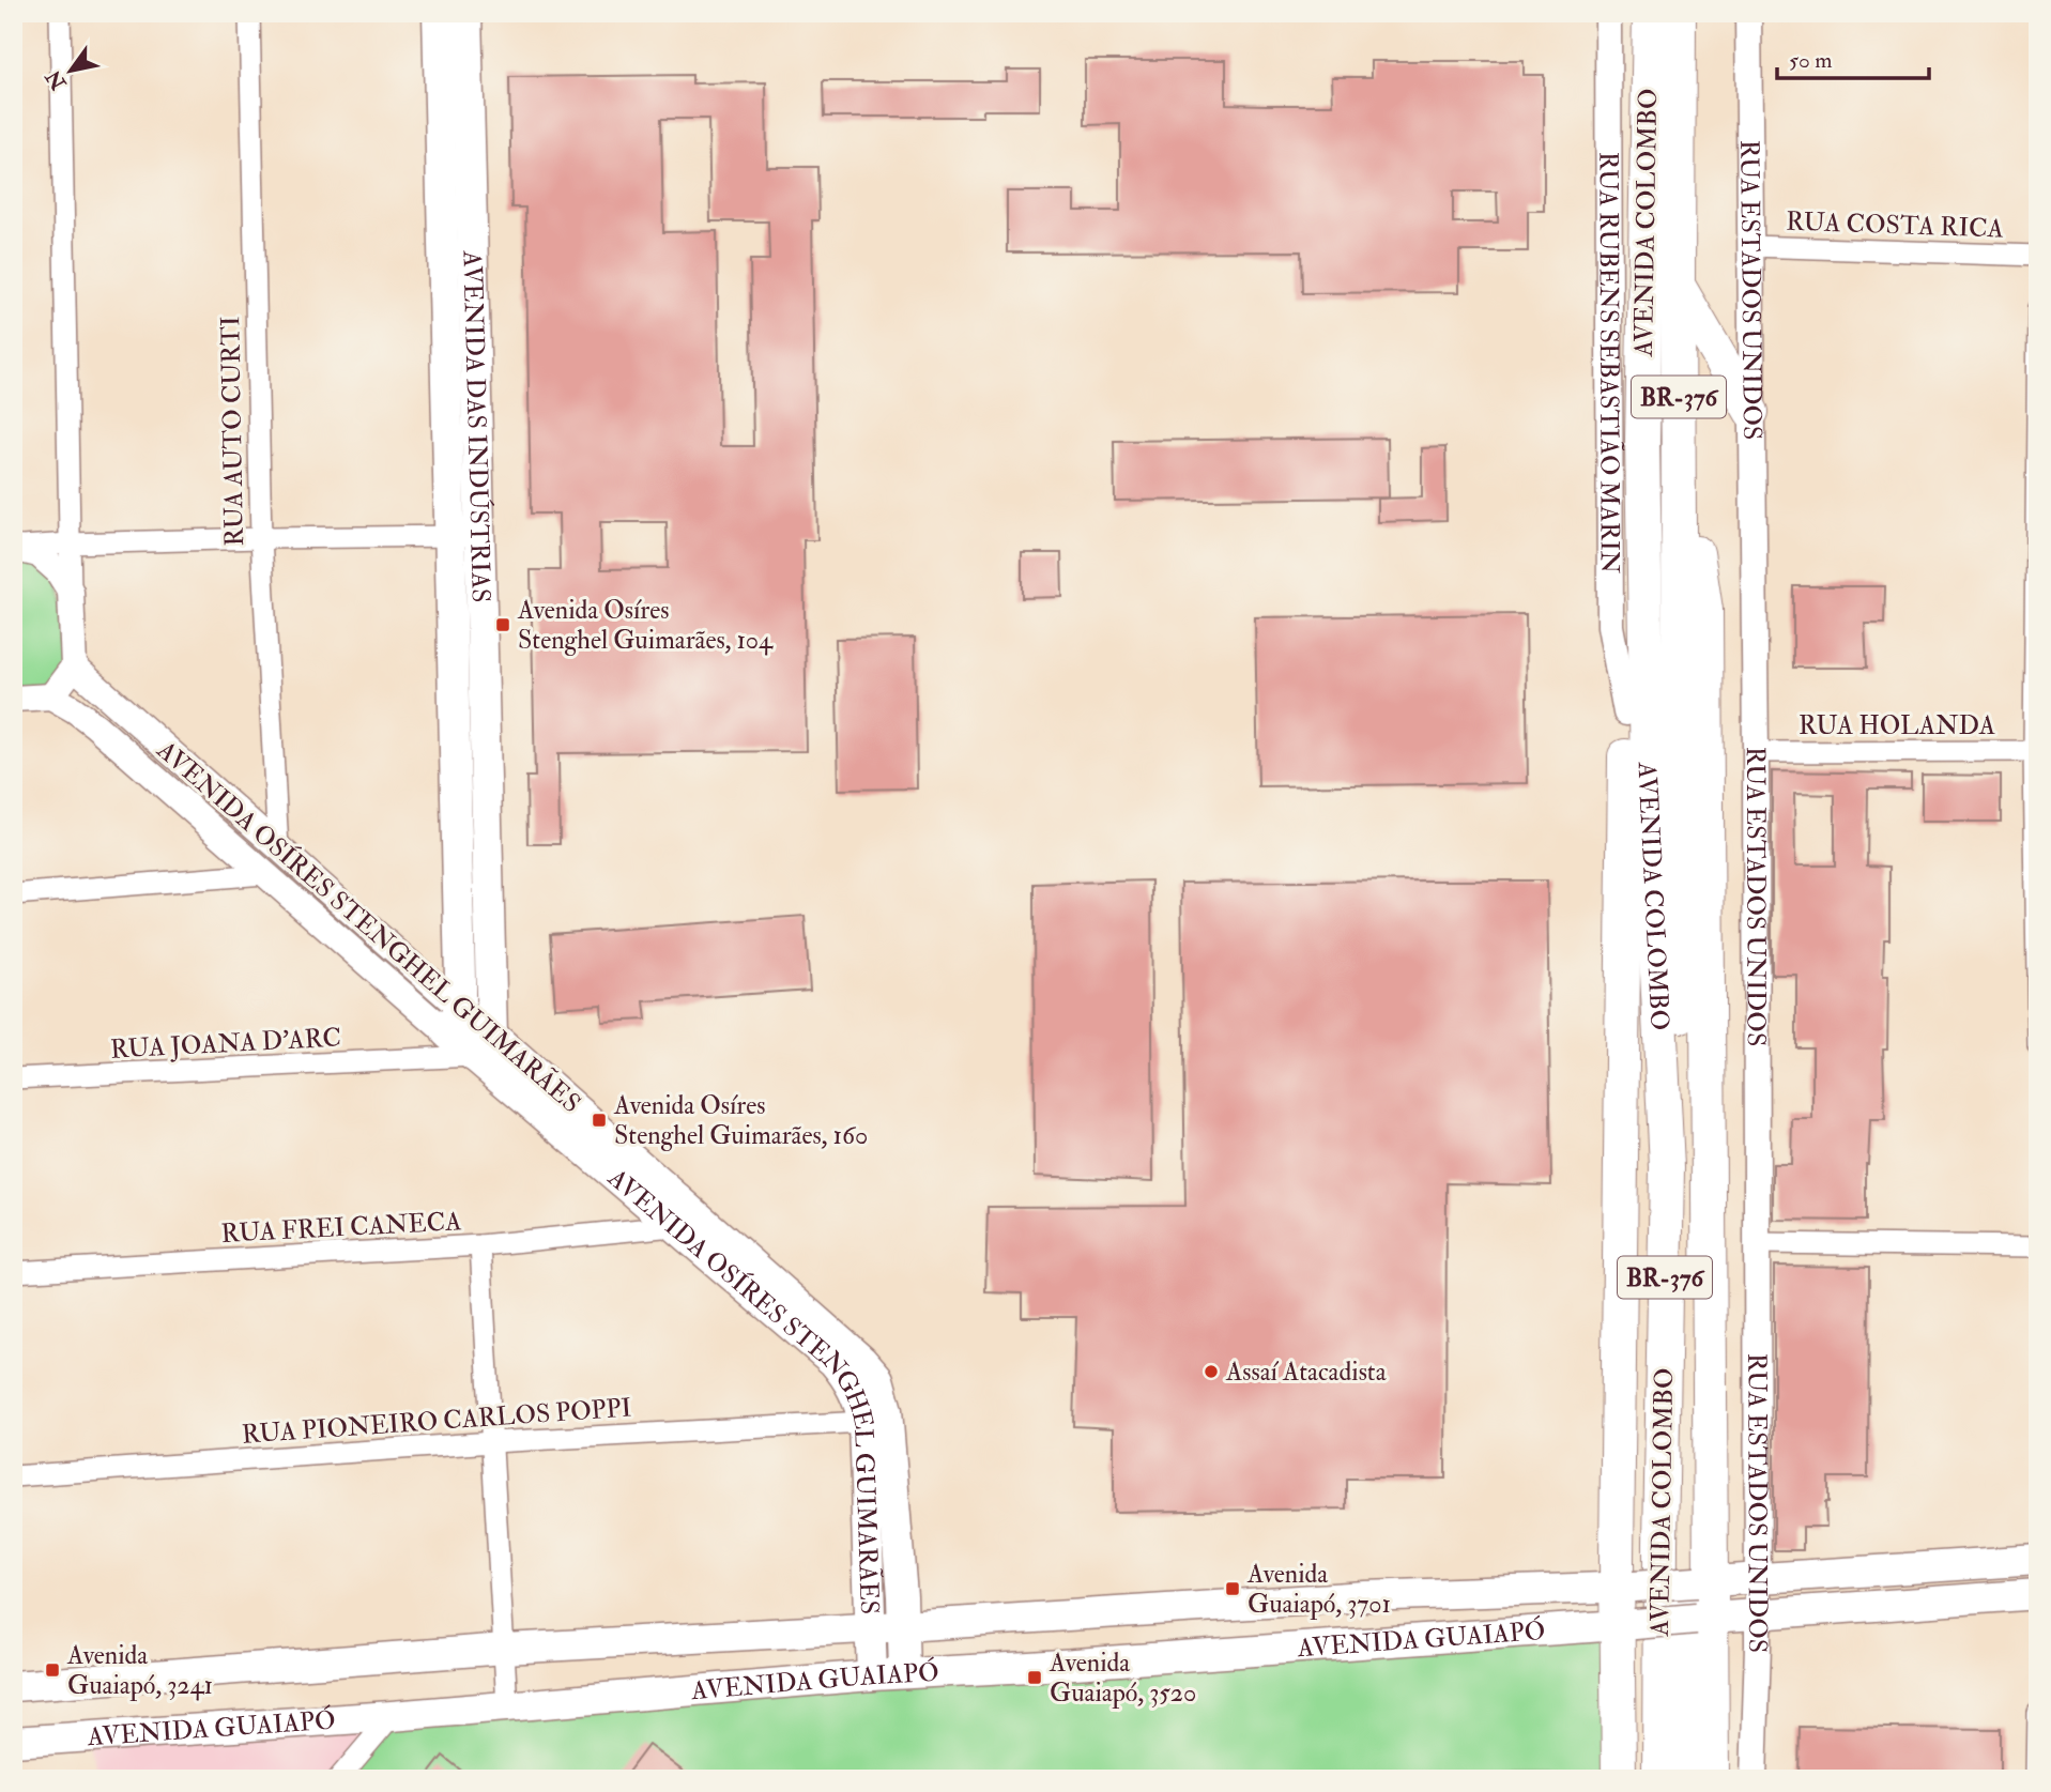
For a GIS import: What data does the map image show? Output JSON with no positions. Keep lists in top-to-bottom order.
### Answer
{
  "streets": {
    "main road": [
      "AVENIDA COLOMBO",
      "BR-376",
      "AVENIDA DAS INDÚSTRIAS",
      "AVENIDA OSÍRES STENGHEL GUIMARÃES",
      "AVENIDA GUAIAPÓ"
    ],
    "street": [
      "RUA COSTA RICA",
      "RUA ESTADOS UNIDOS",
      "RUA RUBENS SEBASTIÃO MARIN",
      "RUA AUTO CURTI",
      "RUA HOLANDA",
      "RUA JOANA D'ARC",
      "RUA FREI CANECA",
      "RUA PIONEIRO CARLOS POPPI"
    ]
  },
  "crossings": [
    ["RUA COSTA RICA", "RUA ESTADOS UNIDOS"],
    ["RUA ESTADOS UNIDOS", "RUA HOLANDA"],
    ["RUA ESTADOS UNIDOS", "AVENIDA GUAIAPÓ"],
    ["AVENIDA DAS INDÚSTRIAS", "AVENIDA OSÍRES STENGHEL GUIMARÃES"],
    ["AVENIDA DAS INDÚSTRIAS", "RUA JOANA D'ARC"],
    ["RUA AUTO CURTI", "AVENIDA OSÍRES STENGHEL GUIMARÃES"],
    ["AVENIDA OSÍRES STENGHEL GUIMARÃES", "RUA JOANA D'ARC"],
    ["AVENIDA OSÍRES STENGHEL GUIMARÃES", "RUA FREI CANECA"],
    ["AVENIDA OSÍRES STENGHEL GUIMARÃES", "RUA PIONEIRO CARLOS POPPI"],
    ["AVENIDA OSÍRES STENGHEL GUIMARÃES", "AVENIDA GUAIAPÓ"]
  ],
  "places": {
    "transit": [
      "Avenida Osíres Stenghel Guimarães, 104",
      "Avenida Osíres Stenghel Guimarães, 160",
      "Avenida Guaiapó, 3701",
      "Avenida Guaiapó, 3241",
      "Avenida Guaiapó, 3520"
    ],
    "other": ["Assaí Atacadista"]
  },
  "scale_bar": "50 m",
  "north": "bottom left"
}
